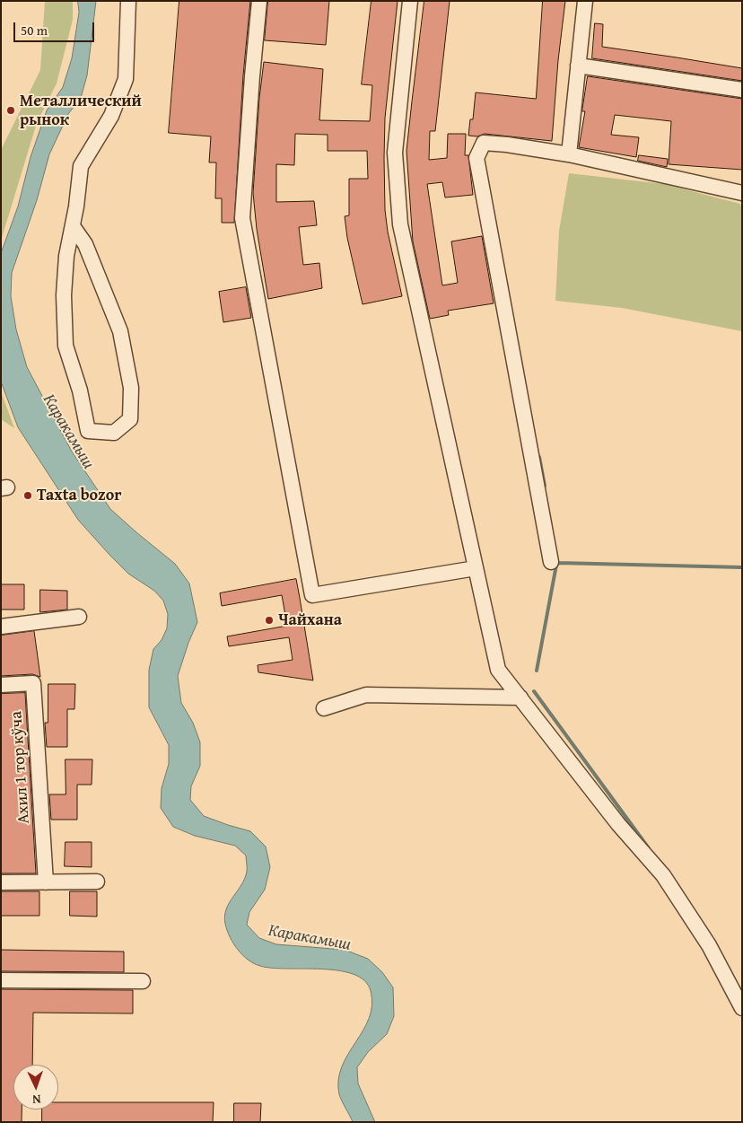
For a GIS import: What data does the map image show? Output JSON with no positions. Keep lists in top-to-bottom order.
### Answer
{
  "streets": {
    "street": ["Ахил 1 тор кўча"]
  },
  "water": ["Каракамыш"],
  "places": ["Металлический рынок", "Taxta bozor", "Чайхана"],
  "scale_bar": "50 m",
  "north": "bottom"
}
